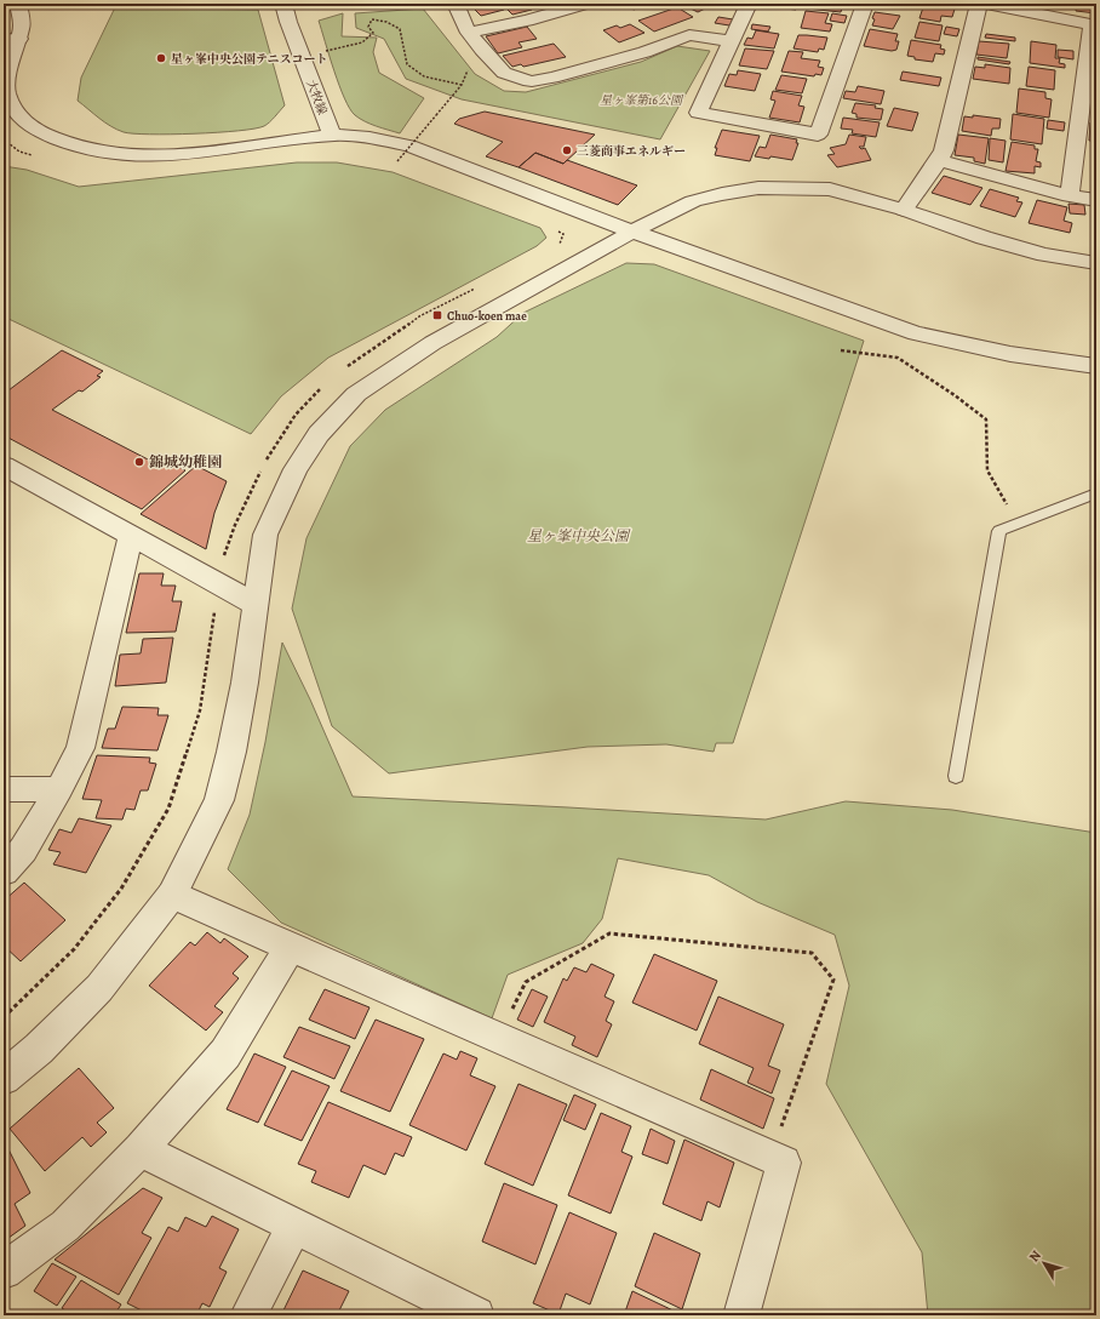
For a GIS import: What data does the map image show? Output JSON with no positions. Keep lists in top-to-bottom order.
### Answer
{
  "streets": {
    "street": ["大牧線"]
  },
  "parks": ["星ヶ峯第16公園", "星ヶ峯中央公園"],
  "places": {
    "other": ["星ヶ峯中央公園テニスコート", "三菱商事エネルギー", "錦城幼稚園"],
    "transit": ["Chuo-koen mae"]
  },
  "north": "top left"
}
